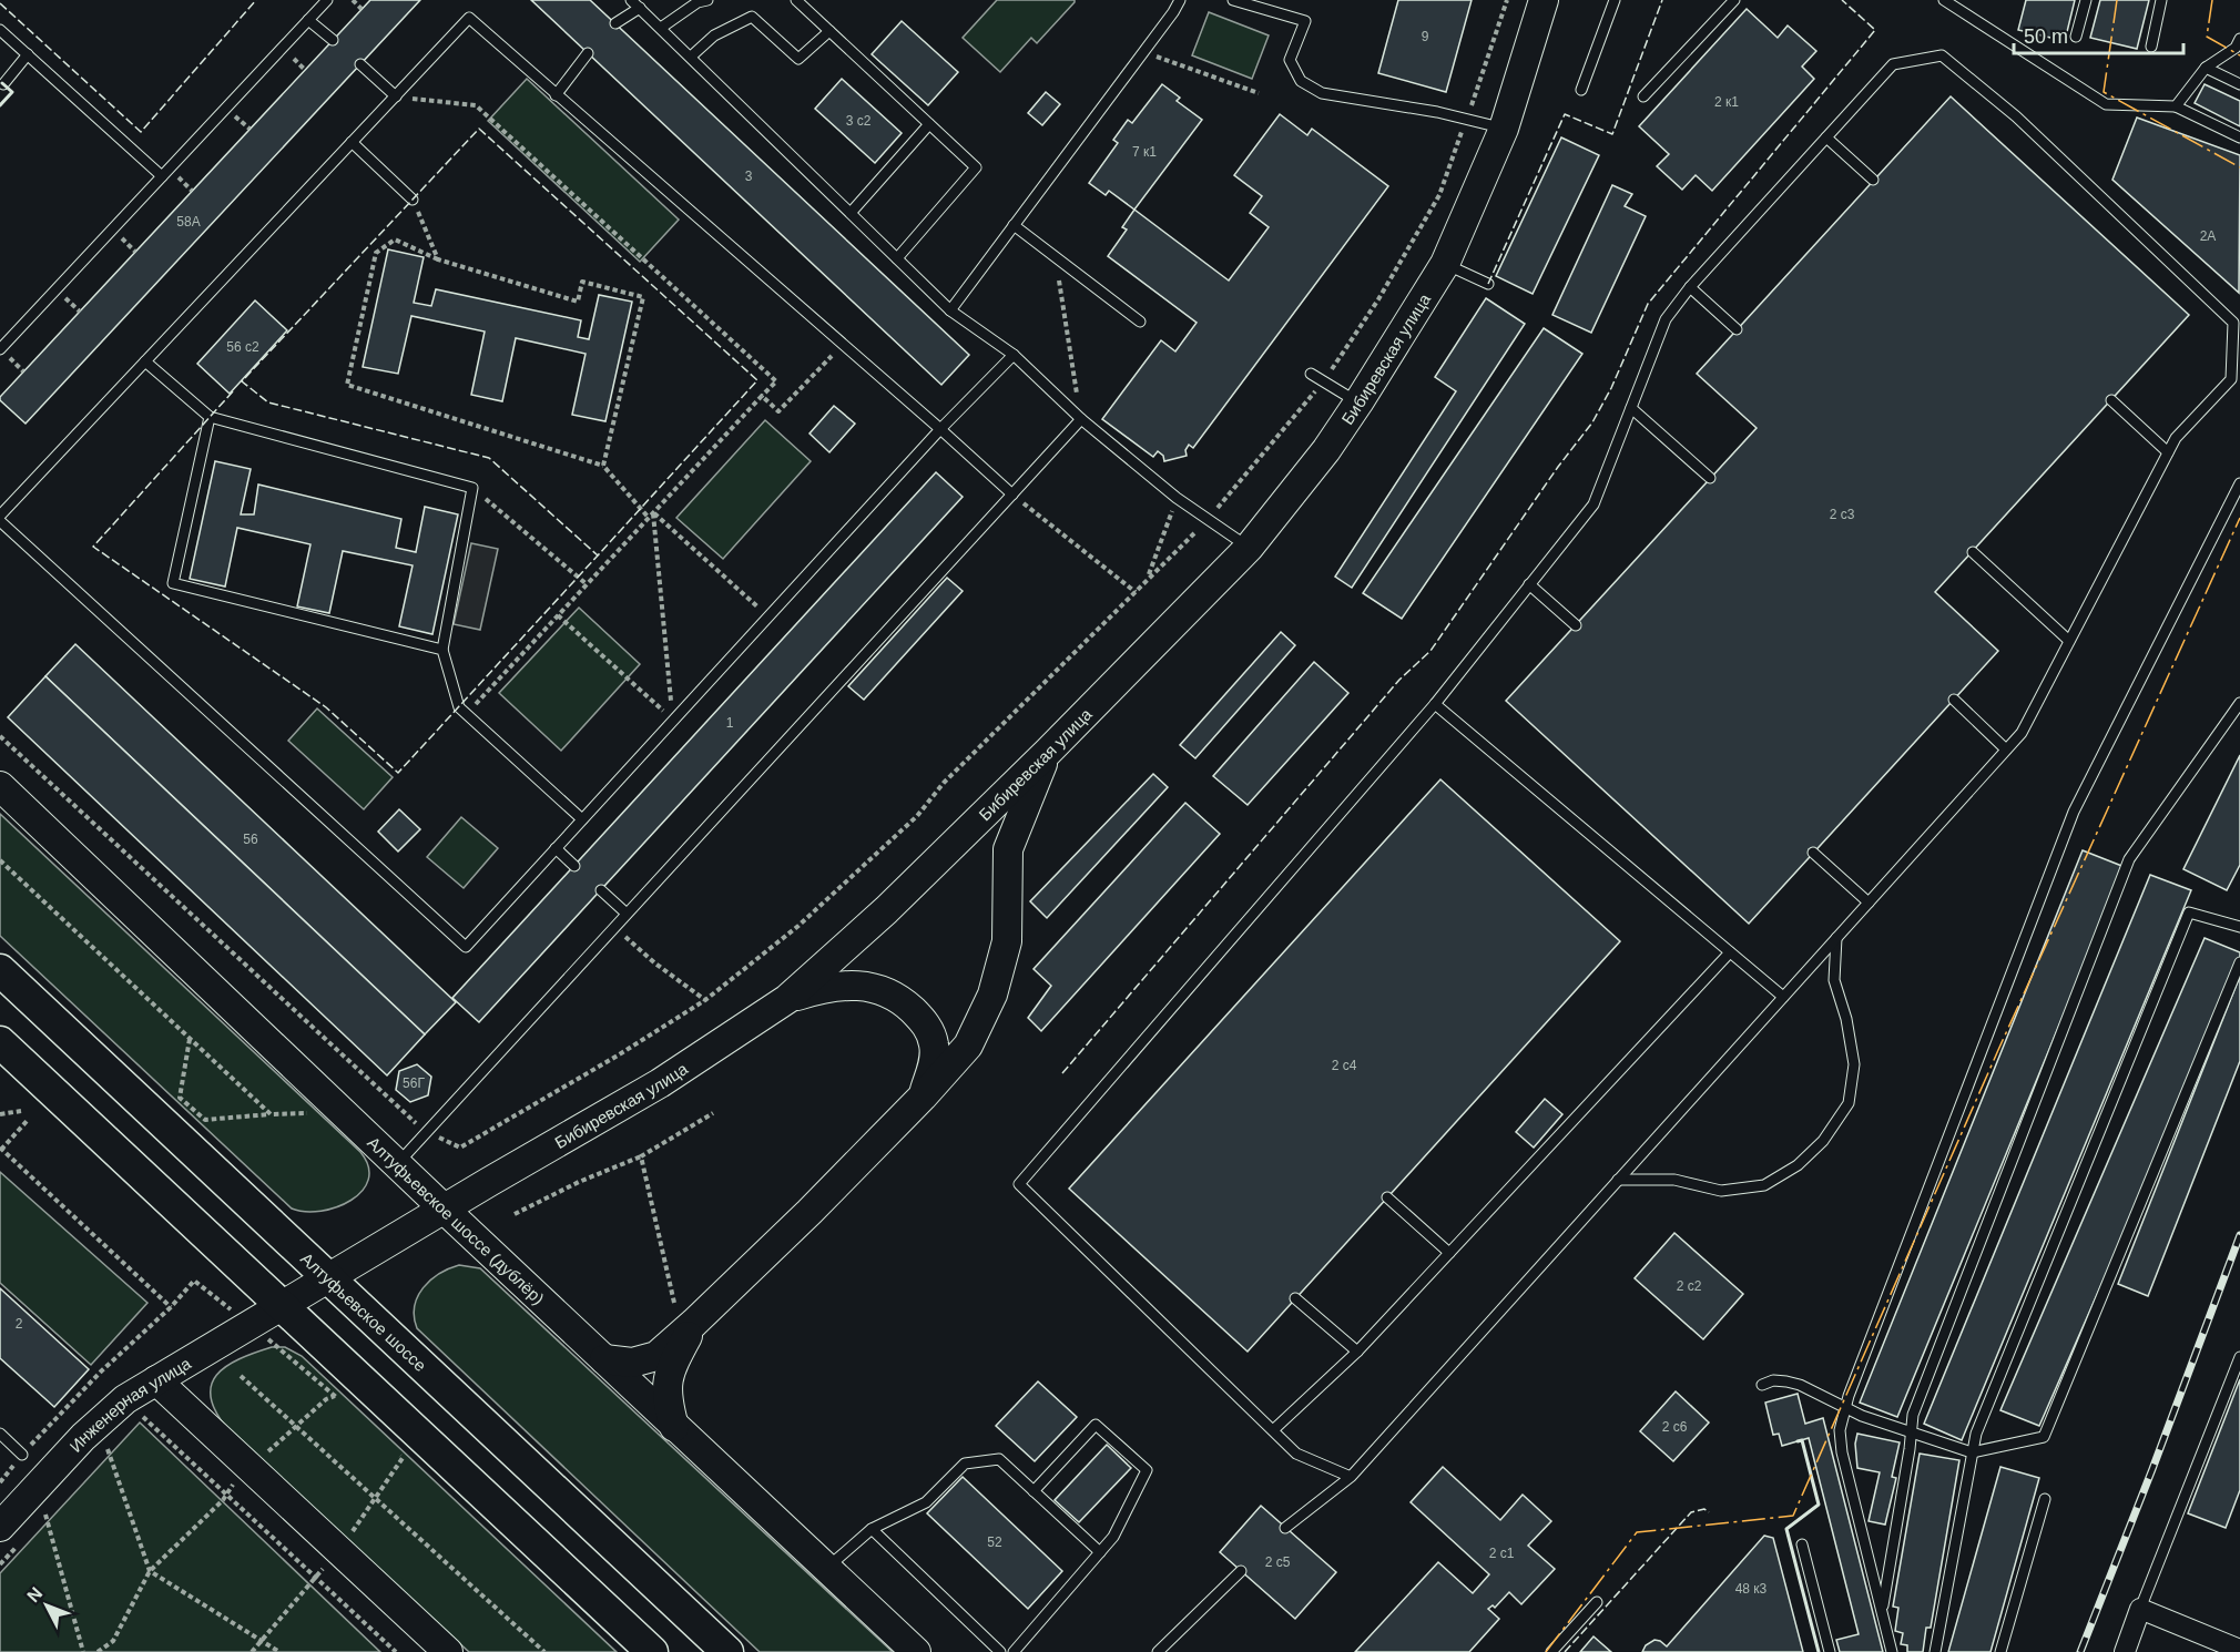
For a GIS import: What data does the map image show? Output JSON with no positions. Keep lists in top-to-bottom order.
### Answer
{
  "streets": {
    "main road": [
      "Бибиревская улица",
      "Алтуфьевское шоссе (дублёр)",
      "Алтуфьевское шоссе",
      "Инженерная улица"
    ]
  },
  "crossings": [
    ["Бибиревская улица", "Алтуфьевское шоссе (дублёр)"],
    ["Бибиревская улица", "Алтуфьевское шоссе"],
    ["Бибиревская улица", "Инженерная улица"]
  ],
  "house_numbers": [
    "9",
    "2 к1",
    "3 с2",
    "7 к1",
    "3",
    "58А",
    "2А",
    "56 с2",
    "2 с3",
    "1",
    "56",
    "2 с4",
    "56Г",
    "2 с2",
    "2",
    "2 с6",
    "52",
    "2 с1",
    "2 с5",
    "48 к3"
  ],
  "scale_bar": "50 m",
  "north": "top left"
}
